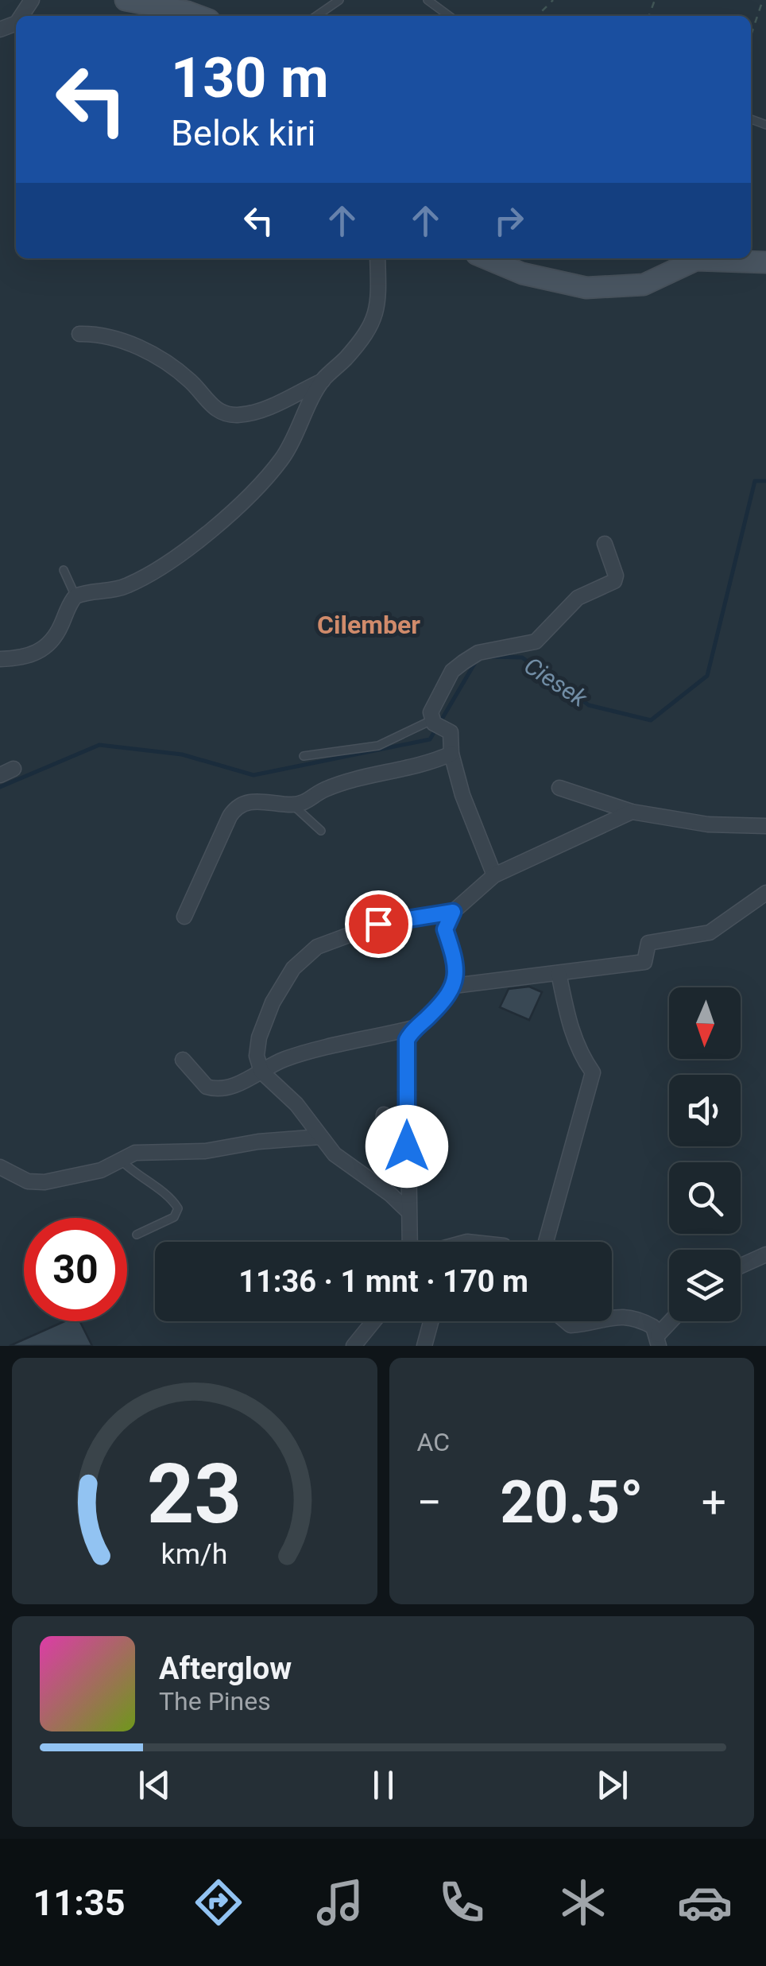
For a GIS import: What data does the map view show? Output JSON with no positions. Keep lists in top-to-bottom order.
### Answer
{
  "districts": ["Cilember"],
  "water": ["Ciesek"],
  "north": "bottom",
  "page": {
    "turn": ["130 m", "Belok kiri"],
    "limit": "30",
    "trip": "11:36 · 1 mnt · 170 m",
    "tile": "AC",
    "heat": ["−", "20.5°", "+"],
    "song": ["Afterglow", "The Pines"],
    "tabs": "11:35",
    "gauge": ["23", "km/h"]
  }
}
